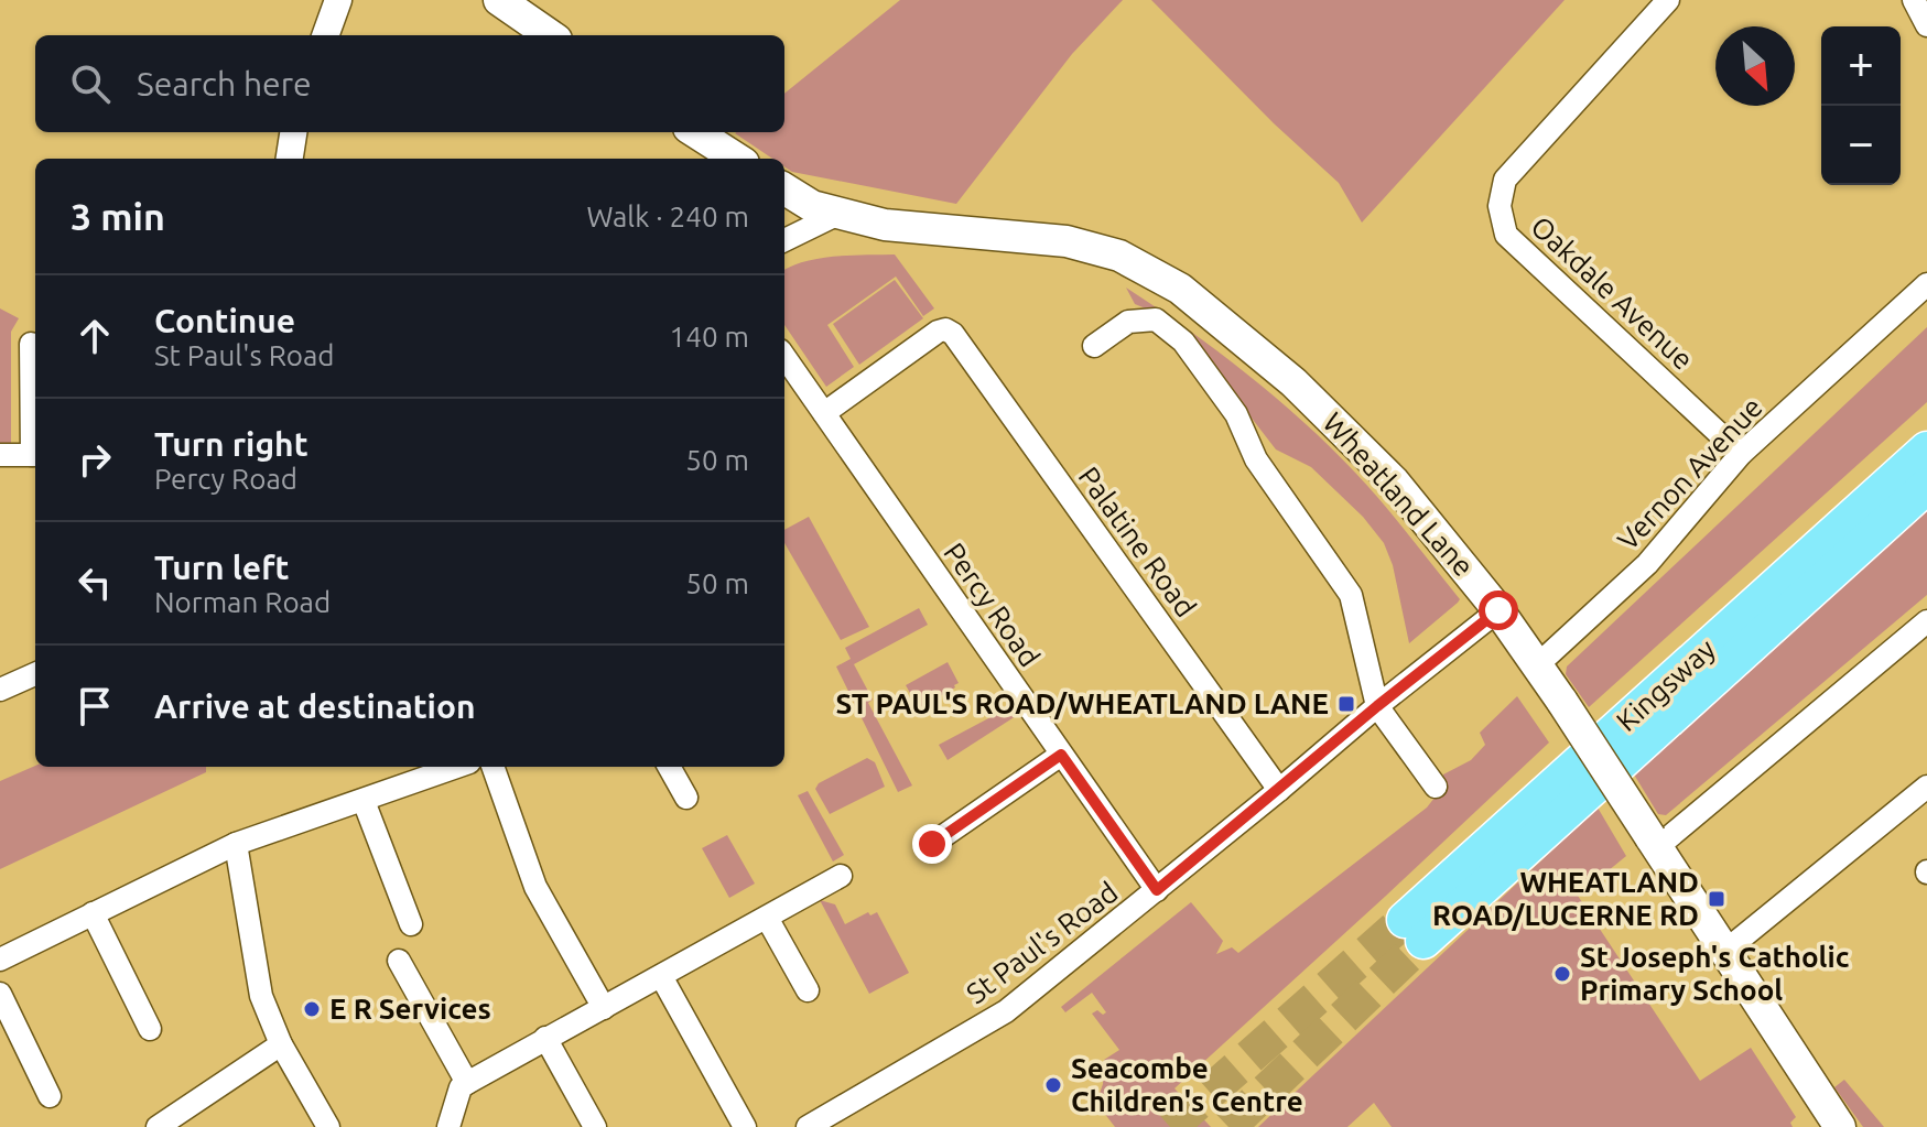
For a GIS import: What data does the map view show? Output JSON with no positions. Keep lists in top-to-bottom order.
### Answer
{
  "streets": {
    "highway": ["Kingsway"],
    "main road": ["Wheatland Lane"],
    "street": [
      "Oakdale Avenue",
      "Vernon Avenue",
      "Palatine Road",
      "Percy Road",
      "St Paul's Road"
    ]
  },
  "crossings": [
    ["Oakdale Avenue", "Vernon Avenue"],
    ["Vernon Avenue", "Wheatland Lane"],
    ["Wheatland Lane", "St Paul's Road"],
    ["Palatine Road", "Percy Road"],
    ["Palatine Road", "St Paul's Road"],
    ["Percy Road", "St Paul's Road"]
  ],
  "places": {
    "transit": ["ST PAUL'S ROAD/WHEATLAND LANE", "WHEATLAND ROAD/LUCERNE RD"],
    "other": ["St Joseph's Catholic Primary School", "E R Services", "Seacombe Children's Centre"]
  },
  "north": "bottom right",
  "page": {
    "map_buttons": ["+", "−"],
    "search": "Search here",
    "heading": ["3 min", "Walk · 240 m"],
    "list": [
      ["Continue", "St Paul's Road", "140 m"],
      ["Turn right", "Percy Road", "50 m"],
      ["Turn left", "Norman Road", "50 m"],
      "Arrive at destination"
    ]
  }
}
